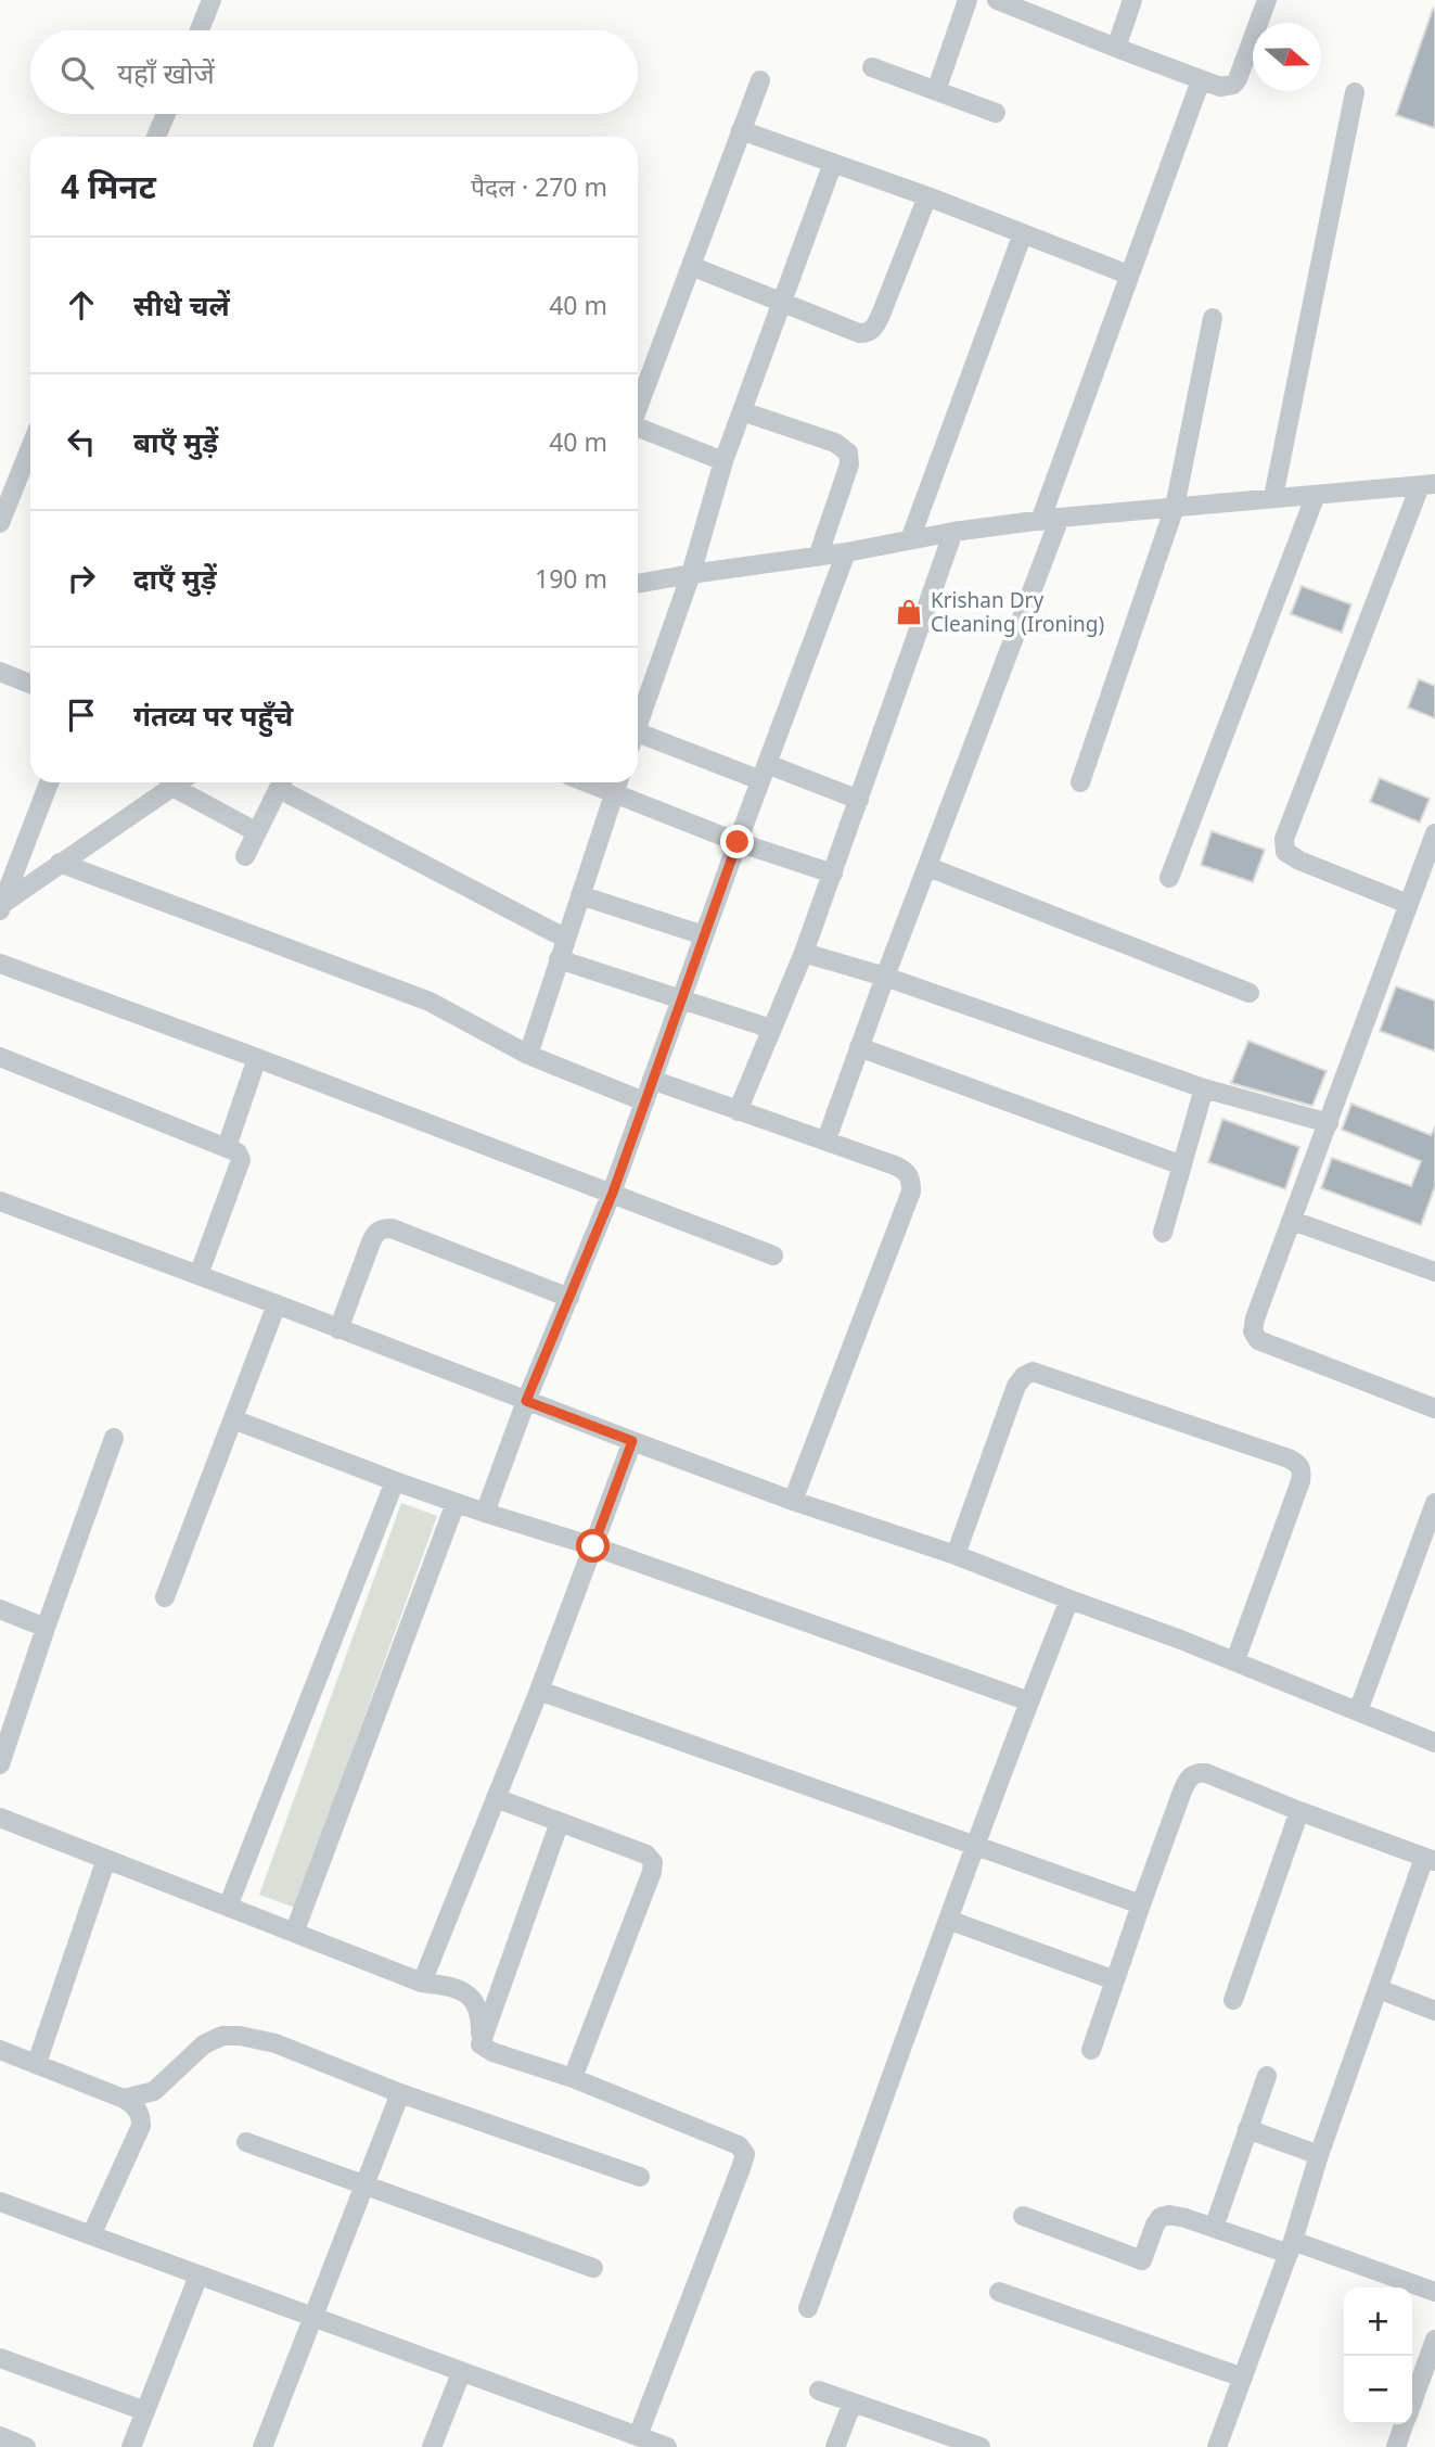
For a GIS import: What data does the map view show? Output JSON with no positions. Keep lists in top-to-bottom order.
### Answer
{
  "places": {
    "shop": ["Krishan Dry Cleaning (Ironing)"]
  },
  "north": "right",
  "page": {
    "search": "यहाँ खोजें",
    "heading": ["4 मिनट", "पैदल · 270 m"],
    "list": [
      ["सीधे चलें", "40 m"],
      ["बाएँ मुड़ें", "40 m"],
      ["दाएँ मुड़ें", "190 m"],
      "गंतव्य पर पहुँचे"
    ],
    "map_buttons": ["+", "−"]
  }
}
